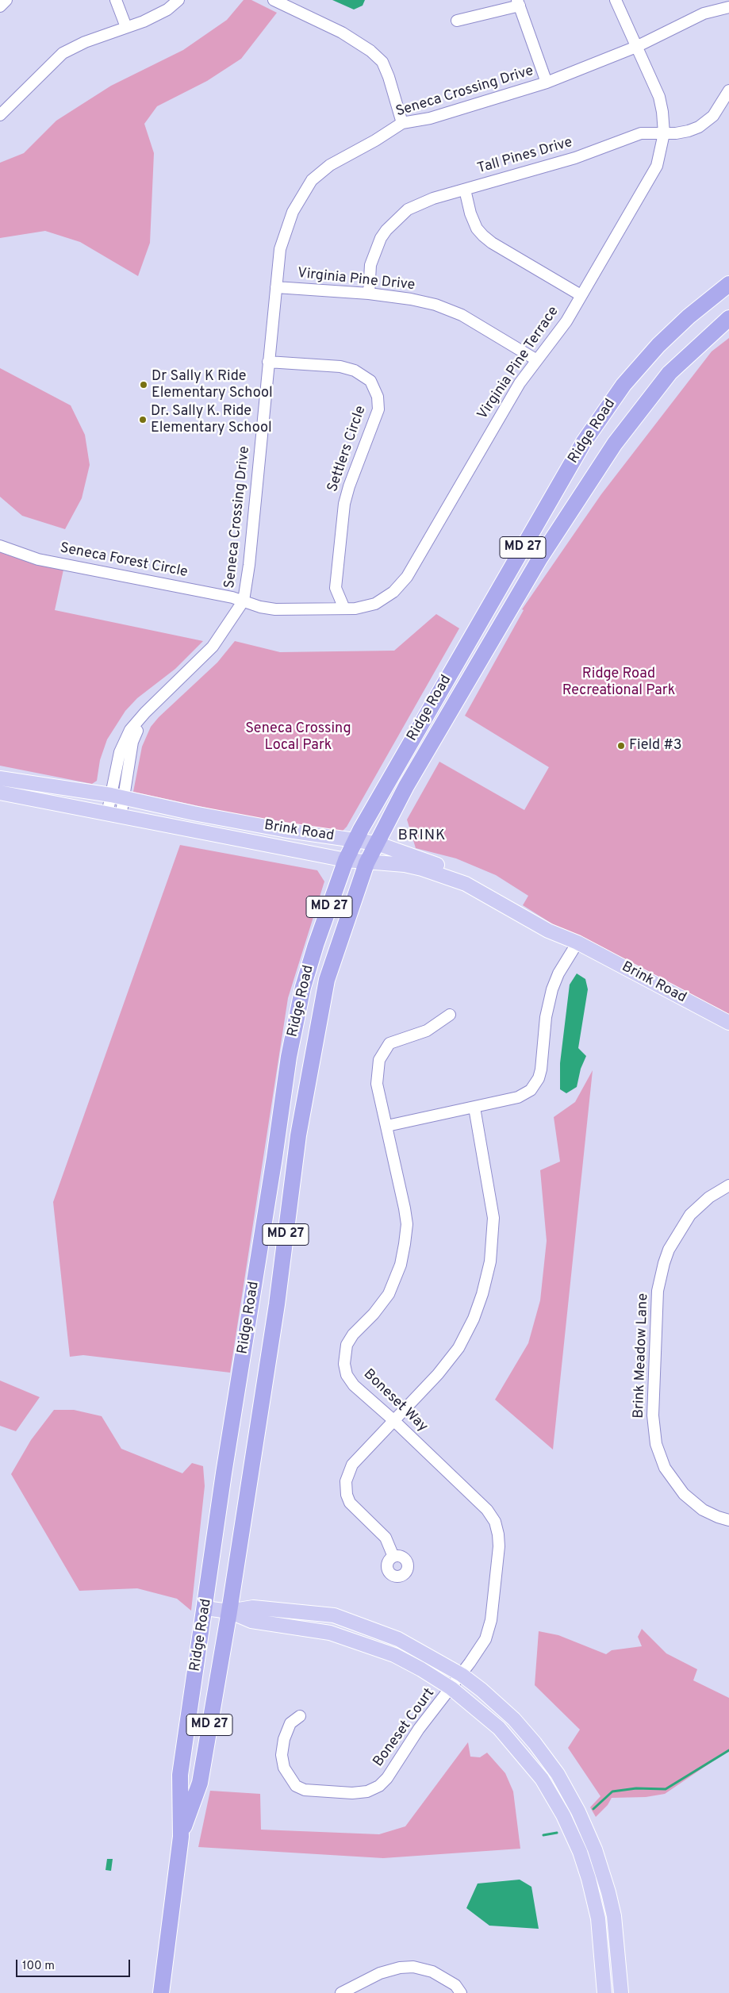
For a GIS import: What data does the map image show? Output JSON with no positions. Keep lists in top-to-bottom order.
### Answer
{
  "streets": {
    "highway": ["Ridge Road", "MD 27"],
    "main road": ["Brink Road"],
    "street": [
      "Seneca Crossing Drive",
      "Tall Pines Drive",
      "Virginia Pine Drive",
      "Virginia Pine Terrace",
      "Settlers Circle",
      "Seneca Forest Circle",
      "Brink Meadow Lane",
      "Boneset Way",
      "Boneset Court"
    ]
  },
  "crossings": [
    ["Seneca Crossing Drive", "Virginia Pine Drive"],
    ["Seneca Crossing Drive", "Virginia Pine Terrace"],
    ["Seneca Crossing Drive", "Settlers Circle"],
    ["Seneca Crossing Drive", "Seneca Forest Circle"],
    ["Seneca Crossing Drive", "Brink Road"],
    ["Tall Pines Drive", "Virginia Pine Drive"],
    ["Tall Pines Drive", "Virginia Pine Terrace"],
    ["Virginia Pine Drive", "Virginia Pine Terrace"],
    ["Virginia Pine Terrace", "Settlers Circle"],
    ["Virginia Pine Terrace", "Seneca Forest Circle"],
    ["Ridge Road", "Brink Road"],
    ["Boneset Way", "Boneset Court"]
  ],
  "districts": ["BRINK"],
  "parks": ["Ridge Road Recreational Park", "Seneca Crossing Local Park"],
  "places": ["Dr Sally K Ride Elementary School", "Dr. Sally K. Ride Elementary School", "Field #3"],
  "scale_bar": "100 m"
}
